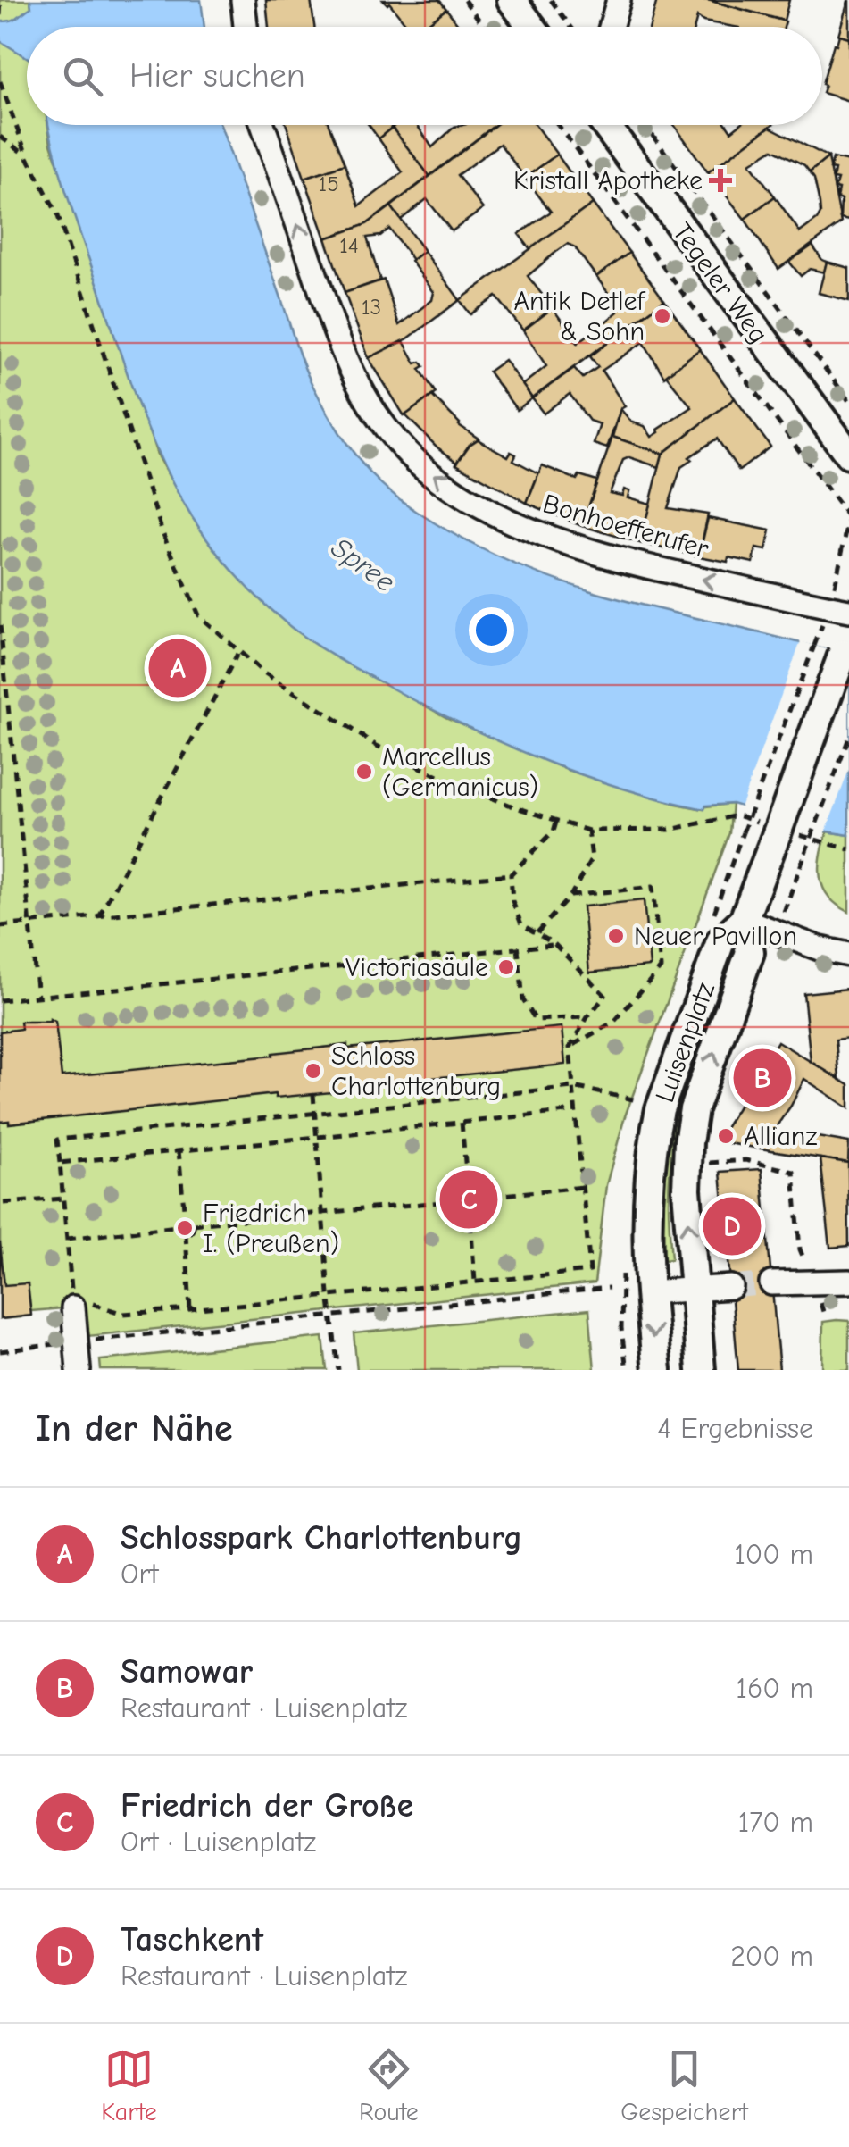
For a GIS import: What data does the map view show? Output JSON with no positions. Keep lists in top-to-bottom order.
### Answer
{
  "streets": {
    "main road": ["Tegeler Weg", "Luisenplatz"],
    "street": ["Bonhoefferufer"]
  },
  "one_way": ["Bonhoefferufer"],
  "water": ["Spree"],
  "places": {
    "health": ["Kristall Apotheke"],
    "other": [
      "Antik Detlef & Sohn",
      "Marcellus (Germanicus)",
      "Neuer Pavillon",
      "Victoriasäule",
      "Schloss Charlottenburg",
      "Allianz",
      "Friedrich I. (Preußen)"
    ]
  },
  "house_numbers": ["15", "14", "13"],
  "page": {
    "search": "Hier suchen",
    "pins": [
      "A",
      "B",
      "C",
      "D"
    ],
    "heading": ["In der Nähe", "4 Ergebnisse"],
    "list": [
      {
        "mark": "A",
        "name": "Schlosspark Charlottenburg",
        "note": "Ort",
        "value": "100 m"
      },
      {
        "mark": "B",
        "name": "Samowar",
        "note": "Restaurant · Luisenplatz",
        "value": "160 m"
      },
      {
        "mark": "C",
        "name": "Friedrich der Große",
        "note": "Ort · Luisenplatz",
        "value": "170 m"
      },
      {
        "mark": "D",
        "name": "Taschkent",
        "note": "Restaurant · Luisenplatz",
        "value": "200 m"
      }
    ],
    "nav": ["Karte", "Route", "Gespeichert"]
  }
}
